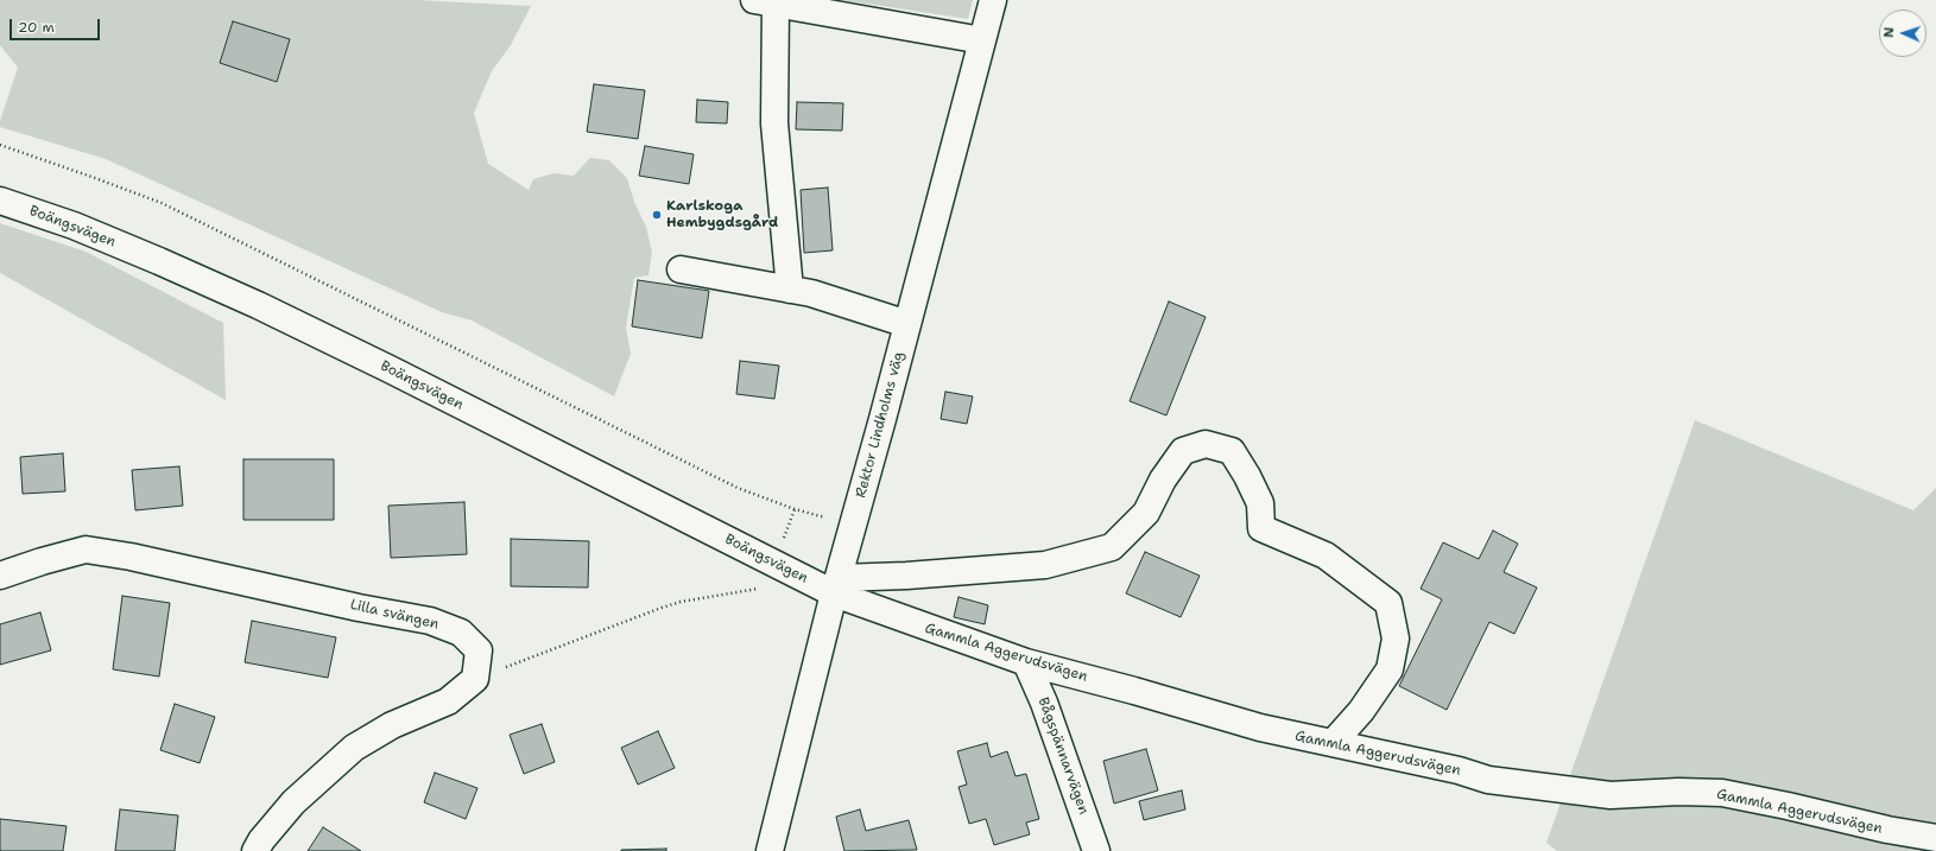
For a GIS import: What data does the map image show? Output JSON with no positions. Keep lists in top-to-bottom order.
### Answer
{
  "streets": {
    "street": [
      "Boängsvägen",
      "Rektor Lindholms väg",
      "Lilla svängen",
      "Gammla Aggerudsvägen",
      "Bågspännarvägen"
    ]
  },
  "crossings": [
    ["Boängsvägen", "Rektor Lindholms väg"],
    ["Boängsvägen", "Gammla Aggerudsvägen"],
    ["Rektor Lindholms väg", "Gammla Aggerudsvägen"],
    ["Gammla Aggerudsvägen", "Bågspännarvägen"]
  ],
  "places": ["Karlskoga Hembygdsgård"],
  "scale_bar": "20 m",
  "north": "left"
}
